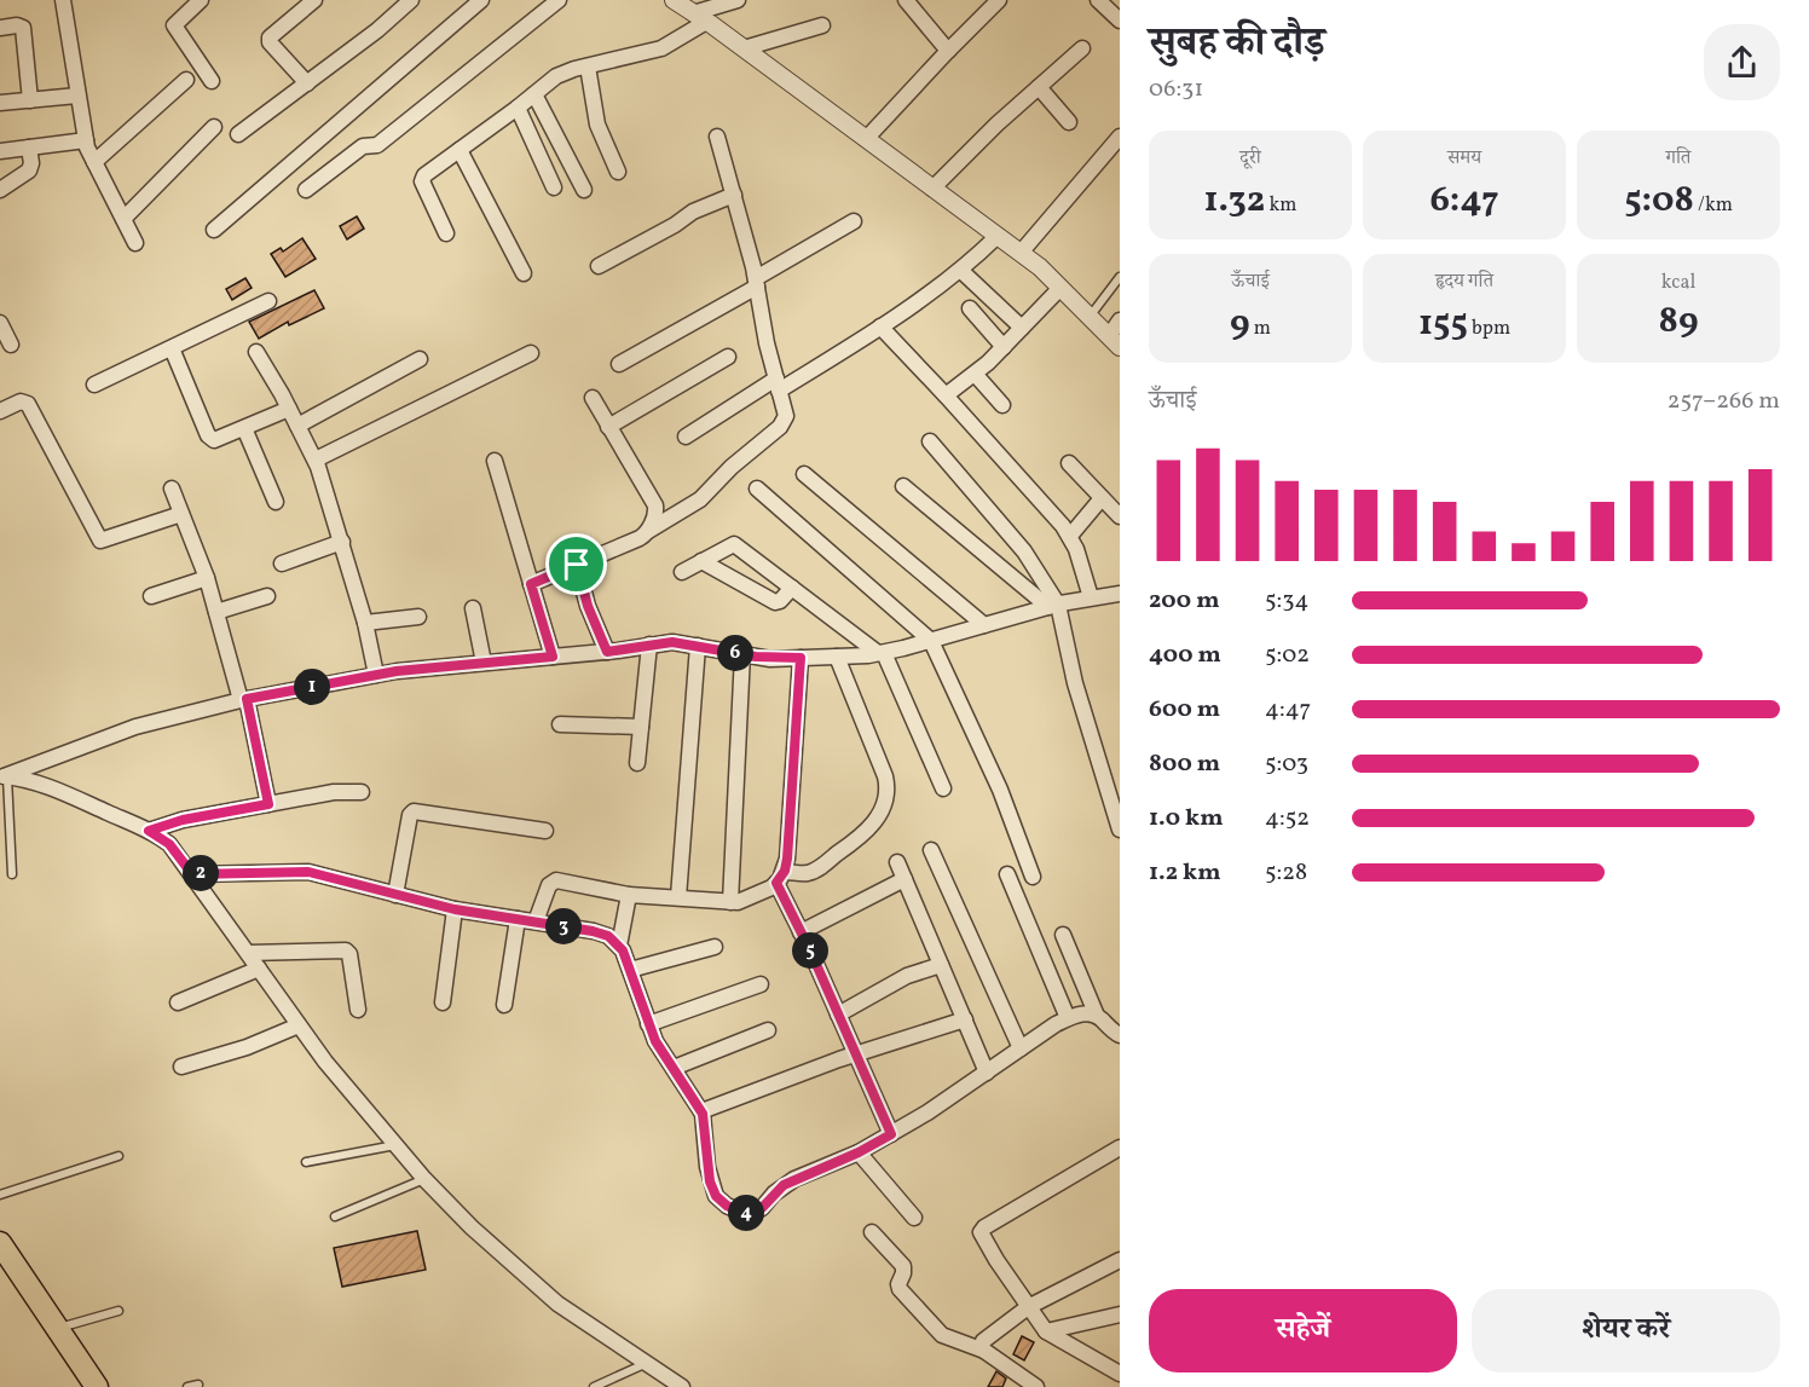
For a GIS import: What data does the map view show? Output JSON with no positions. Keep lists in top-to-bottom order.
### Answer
{
  "page": {
    "heading": ["सुबह की दौड़", "06:31"],
    "stats": [
      ["दूरी", "1.32 km"],
      ["समय", "6:47"],
      ["गति", "5:08 /km"],
      ["ऊँचाई", "9 m"],
      ["हृदय गति", "155 bpm"],
      ["kcal", "89"]
    ],
    "chart": ["ऊँचाई", "257–266 m"],
    "list": [
      {
        "name": "200 m",
        "note": "5:34"
      },
      {
        "name": "400 m",
        "note": "5:02"
      },
      {
        "name": "600 m",
        "note": "4:47"
      },
      {
        "name": "800 m",
        "note": "5:03"
      },
      {
        "name": "1.0 km",
        "note": "4:52"
      },
      {
        "name": "1.2 km",
        "note": "5:28"
      }
    ],
    "pins": [
      "6",
      "1",
      "2",
      "3",
      "5",
      "4"
    ],
    "buttons": ["सहेजें", "शेयर करें"]
  }
}
